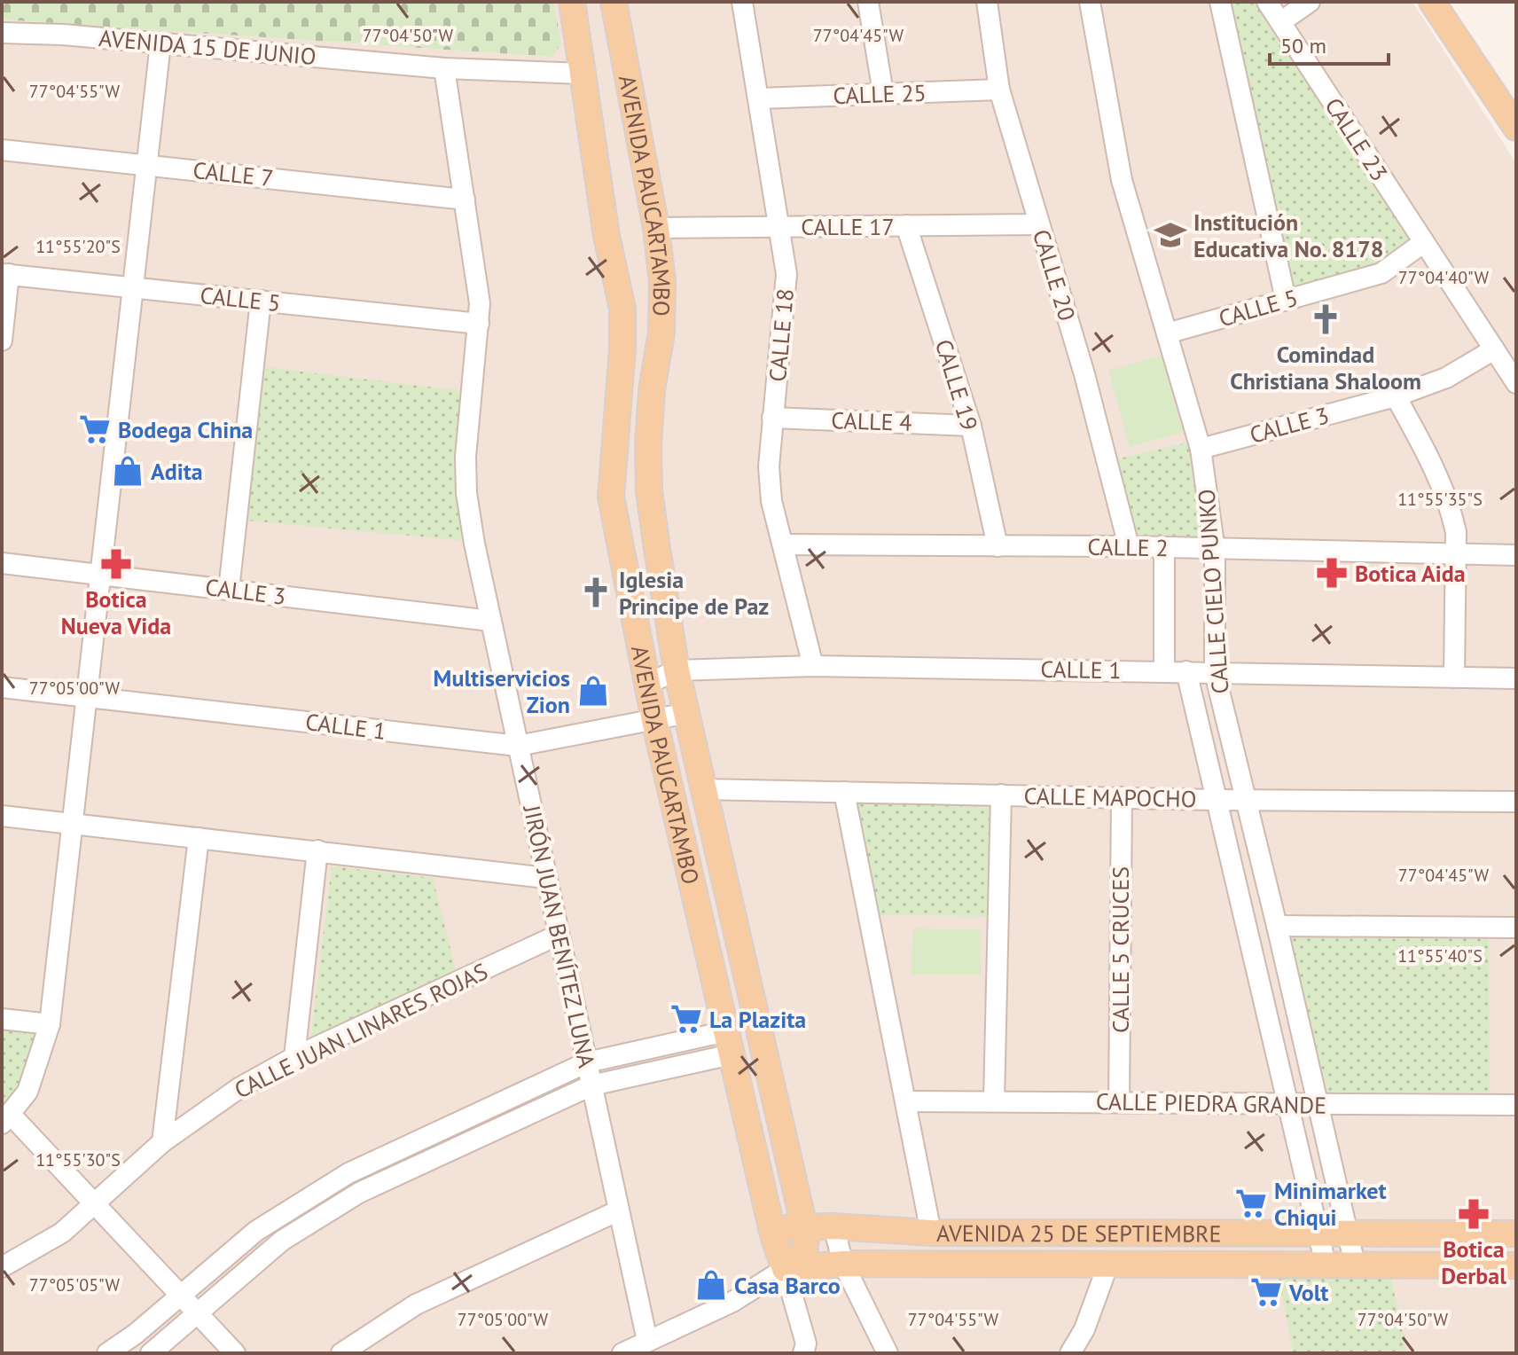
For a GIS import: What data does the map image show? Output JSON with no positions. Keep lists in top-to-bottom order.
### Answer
{
  "streets": {
    "main road": ["AVENIDA PAUCARTAMBO", "AVENIDA 25 DE SEPTIEMBRE"],
    "street": [
      "AVENIDA 15 DE JUNIO",
      "CALLE 25",
      "CALLE 23",
      "CALLE 7",
      "CALLE 17",
      "CALLE 20",
      "CALLE 5",
      "CALLE 18",
      "CALLE 19",
      "CALLE 4",
      "CALLE 3",
      "CALLE 2",
      "CALLE CIELO PUNKO",
      "CALLE 1",
      "CALLE MAPOCHO",
      "JIRÓN JUAN BENÍTEZ LUNA",
      "CALLE 5 CRUCES",
      "CALLE JUAN LINARES ROJAS",
      "CALLE PIEDRA GRANDE"
    ]
  },
  "crossings": [
    ["AVENIDA 15 DE JUNIO", "AVENIDA PAUCARTAMBO"],
    ["AVENIDA 15 DE JUNIO", "JIRÓN JUAN BENÍTEZ LUNA"],
    ["CALLE 25", "CALLE 20"],
    ["CALLE 25", "CALLE 18"],
    ["CALLE 23", "CALLE 5"],
    ["CALLE 23", "CALLE 3"],
    ["CALLE 7", "JIRÓN JUAN BENÍTEZ LUNA"],
    ["AVENIDA PAUCARTAMBO", "CALLE 17"],
    ["AVENIDA PAUCARTAMBO", "CALLE 1"],
    ["AVENIDA PAUCARTAMBO", "CALLE MAPOCHO"],
    ["AVENIDA PAUCARTAMBO", "AVENIDA 25 DE SEPTIEMBRE"],
    ["CALLE 17", "CALLE 20"],
    ["CALLE 17", "CALLE 18"],
    ["CALLE 17", "CALLE 19"],
    ["CALLE 20", "CALLE 2"],
    ["CALLE 5", "CALLE CIELO PUNKO"],
    ["CALLE 5", "JIRÓN JUAN BENÍTEZ LUNA"],
    ["CALLE 18", "CALLE 4"],
    ["CALLE 18", "CALLE 2"],
    ["CALLE 18", "CALLE 1"],
    ["CALLE 19", "CALLE 4"],
    ["CALLE 19", "CALLE 2"],
    ["CALLE 3", "CALLE CIELO PUNKO"],
    ["CALLE 3", "JIRÓN JUAN BENÍTEZ LUNA"],
    ["CALLE 2", "CALLE CIELO PUNKO"],
    ["CALLE CIELO PUNKO", "CALLE 1"],
    ["CALLE CIELO PUNKO", "CALLE MAPOCHO"],
    ["CALLE CIELO PUNKO", "CALLE PIEDRA GRANDE"],
    ["CALLE CIELO PUNKO", "AVENIDA 25 DE SEPTIEMBRE"],
    ["CALLE 1", "JIRÓN JUAN BENÍTEZ LUNA"],
    ["CALLE MAPOCHO", "CALLE 5 CRUCES"],
    ["JIRÓN JUAN BENÍTEZ LUNA", "CALLE JUAN LINARES ROJAS"],
    ["CALLE 5 CRUCES", "CALLE PIEDRA GRANDE"]
  ],
  "places": {
    "school or university": ["Institución Educativa No. 8178"],
    "church": ["Comindad Christiana Shaloom", "Iglesia Principe de Paz"],
    "supermarket": [
      "Bodega China",
      "La Plazita",
      "Minimarket Chiqui",
      "Volt"
    ],
    "shop": ["Adita", "Multiservicios Zion", "Casa Barco"],
    "pharmacy": ["Botica Nueva Vida", "Botica Aida", "Botica Derbal"]
  },
  "scale_bar": "50 m",
  "coordinates": [
    "77°04'50\"W",
    "77°04'45\"W",
    "77°04'55\"W",
    "11°55'20\"S",
    "77°04'40\"W",
    "11°55'35\"S",
    "77°05'00\"W",
    "11°55'40\"S",
    "11°55'30\"S",
    "77°05'05\"W"
  ]
}
